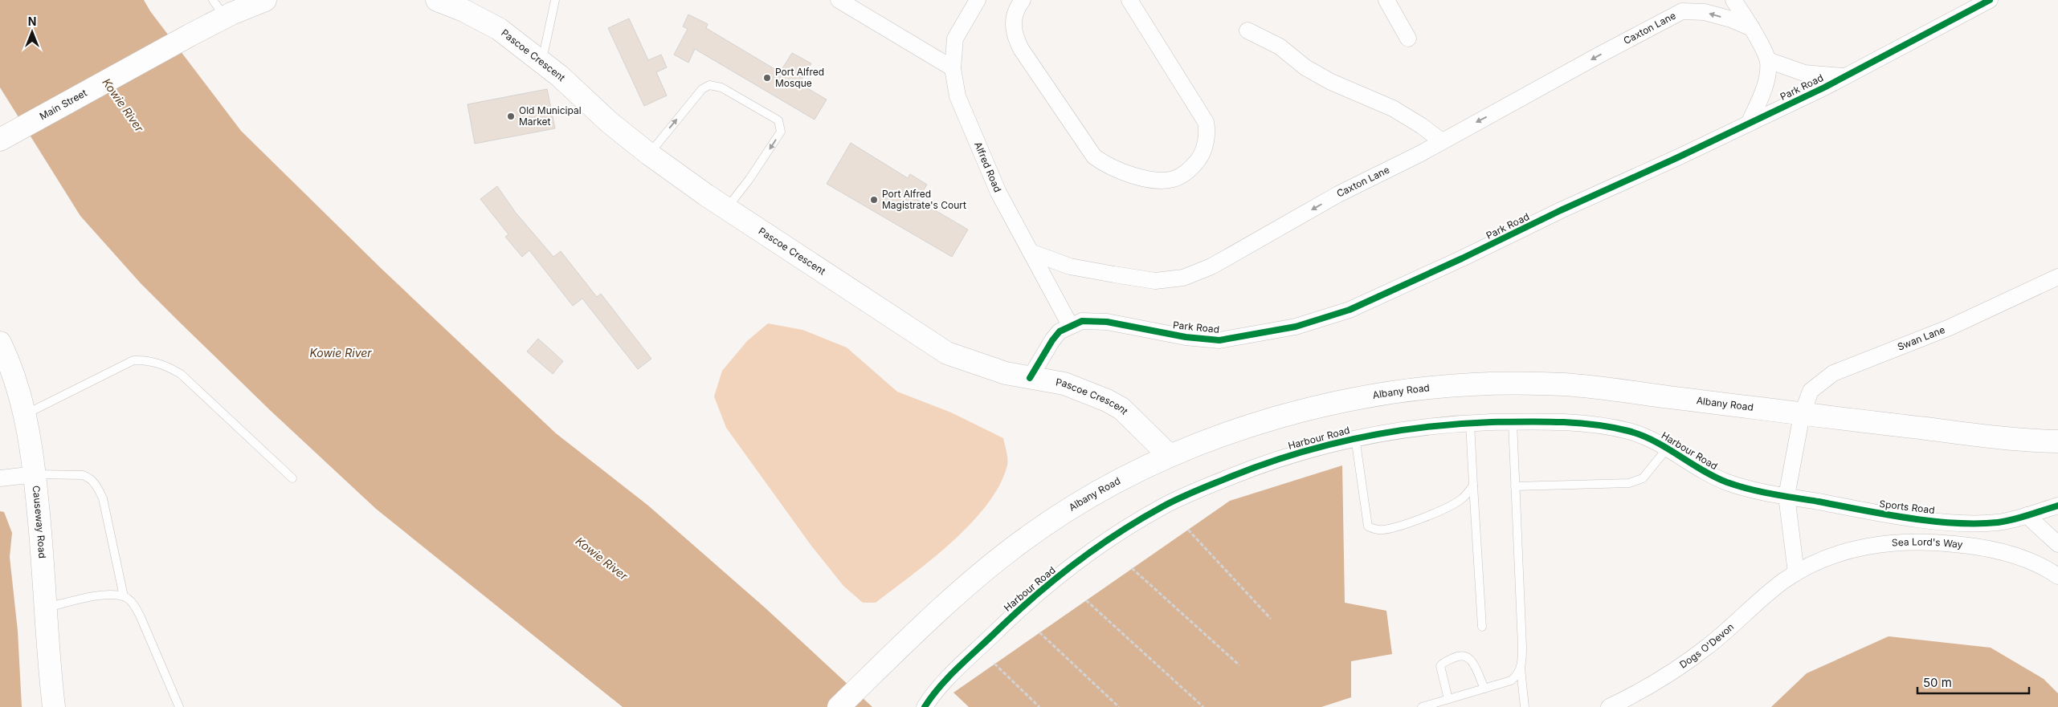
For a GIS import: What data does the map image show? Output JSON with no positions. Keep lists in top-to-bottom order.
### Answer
{
  "streets": {
    "street": [
      "Caxton Lane",
      "Pascoe Crescent",
      "Park Road",
      "Main Street",
      "Alfred Road",
      "Swan Lane",
      "Albany Road",
      "Harbour Road",
      "Sports Road",
      "Causeway Road",
      "Sea Lord's Way",
      "Dogs O'Devon"
    ]
  },
  "crossings": [
    ["Caxton Lane", "Alfred Road"],
    ["Pascoe Crescent", "Park Road"],
    ["Pascoe Crescent", "Albany Road"],
    ["Park Road", "Alfred Road"],
    ["Swan Lane", "Albany Road"],
    ["Swan Lane", "Harbour Road"],
    ["Swan Lane", "Sports Road"],
    ["Swan Lane", "Sea Lord's Way"],
    ["Swan Lane", "Dogs O'Devon"],
    ["Harbour Road", "Sports Road"],
    ["Sea Lord's Way", "Dogs O'Devon"]
  ],
  "one_way": ["Caxton Lane"],
  "water": ["Kowie River"],
  "places": ["Port Alfred Mosque", "Old Municipal Market", "Port Alfred Magistrate's Court"],
  "scale_bar": "50 m",
  "north": "top"
}
